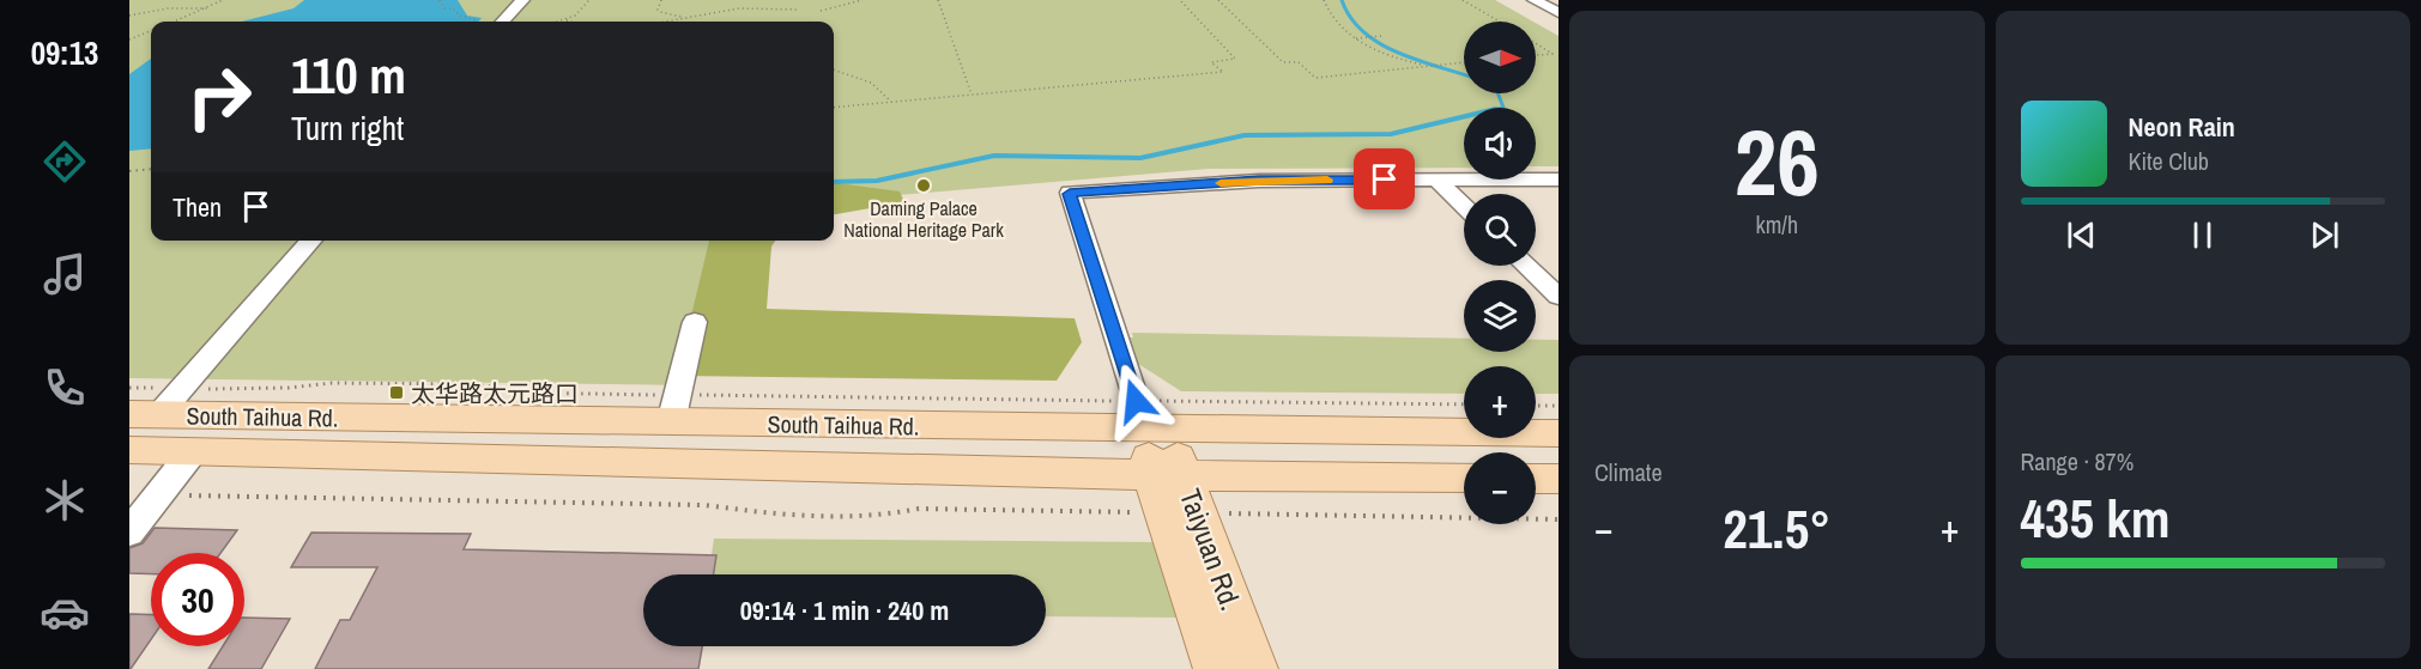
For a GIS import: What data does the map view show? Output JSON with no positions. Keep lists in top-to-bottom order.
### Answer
{
  "streets": {
    "main road": ["South Taihua Rd.", "Taiyuan Rd."]
  },
  "crossings": [
    ["South Taihua Rd.", "Taiyuan Rd."]
  ],
  "places": {
    "other": ["Daming Palace National Heritage Park"],
    "transit": ["太华路太元路口"]
  },
  "north": "right",
  "page": {
    "tabs": "09:13",
    "tile": [
      ["26", "km/h"],
      "Climate",
      ["Range · 87%", "435 km"]
    ],
    "map_buttons": ["+", "−"],
    "turn": ["110 m", "Turn right"],
    "song": ["Neon Rain", "Kite Club"],
    "then": "Then",
    "heat": ["−", "21.5°", "+"],
    "limit": "30",
    "trip": "09:14 · 1 min · 240 m"
  }
}
